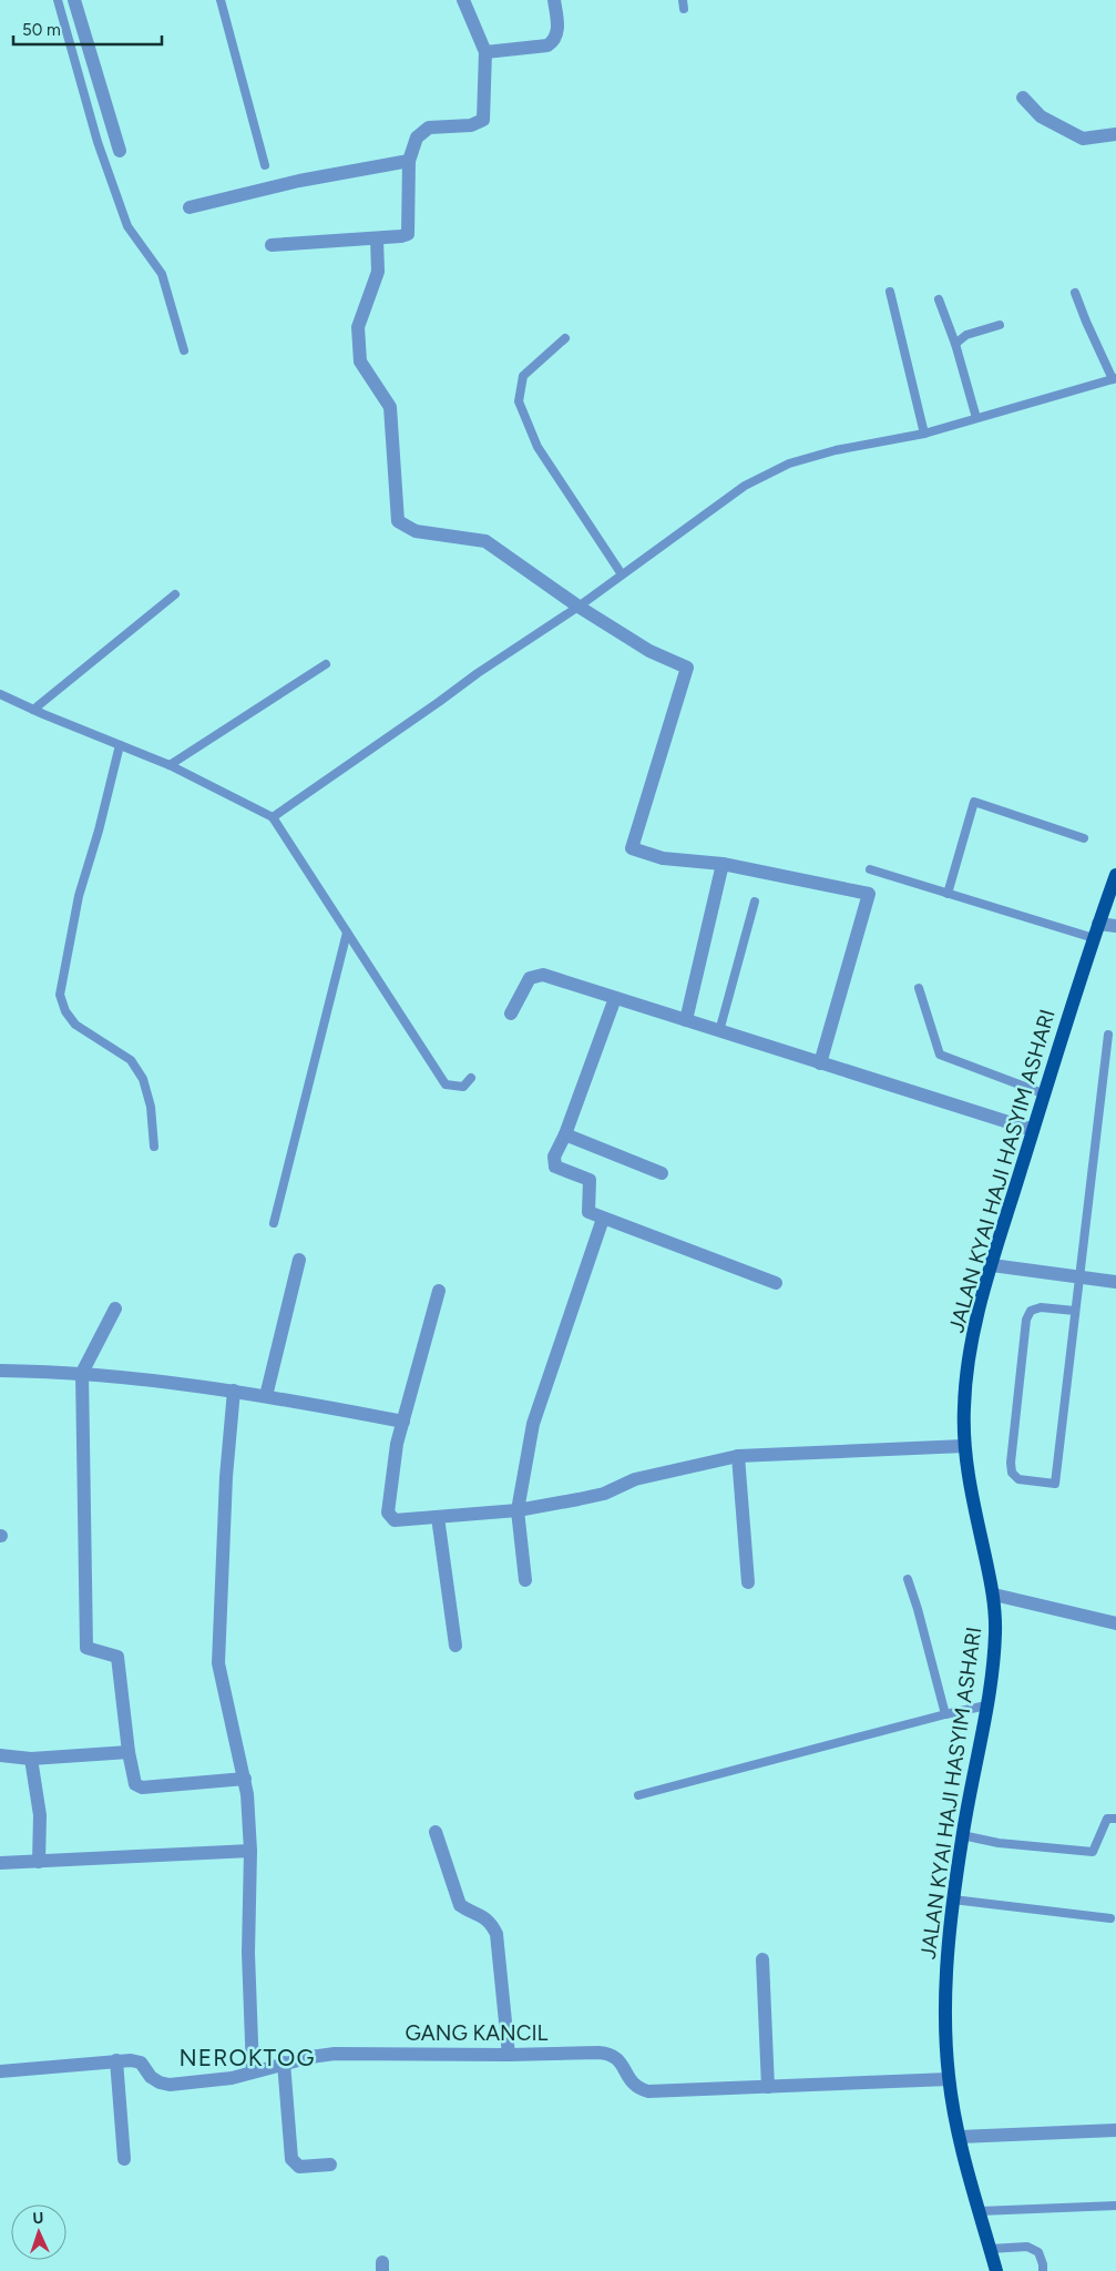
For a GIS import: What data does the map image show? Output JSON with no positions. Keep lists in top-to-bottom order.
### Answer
{
  "streets": {
    "main road": ["JALAN KYAI HAJI HASYIM ASHARI"],
    "street": ["GANG KANCIL"]
  },
  "crossings": [
    ["JALAN KYAI HAJI HASYIM ASHARI", "GANG KANCIL"]
  ],
  "districts": ["NEROKTOG"],
  "scale_bar": "50 m",
  "north": "top"
}
